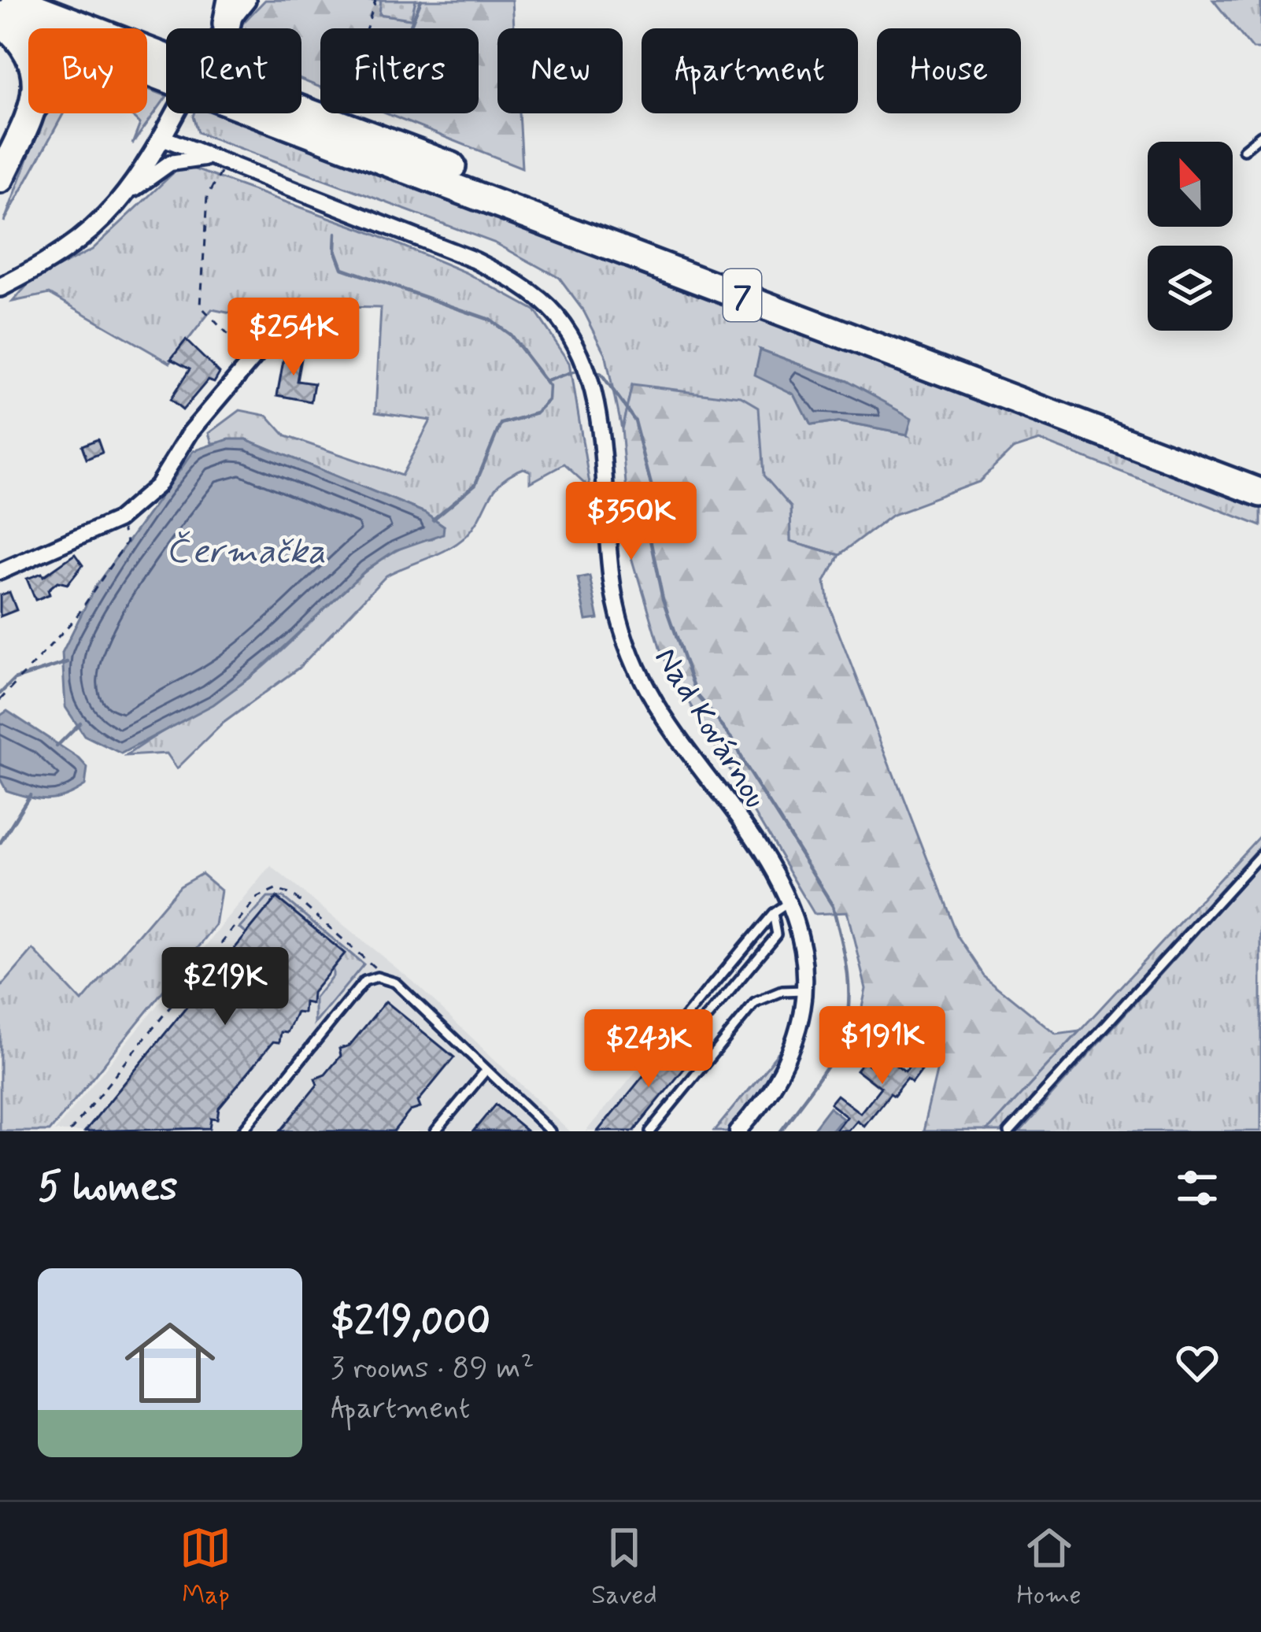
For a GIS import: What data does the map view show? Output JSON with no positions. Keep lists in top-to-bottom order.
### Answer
{
  "streets": {
    "highway": ["7"],
    "street": ["Nad Kovárnou"]
  },
  "water": ["Čermačka"],
  "north": "top",
  "page": {
    "chip": [
      "Buy",
      "Rent",
      "Filters",
      "New",
      "Apartment",
      "House"
    ],
    "price": [
      "$254K",
      "$350K",
      "$219K",
      "$191K",
      "$243K"
    ],
    "heading": "5 homes",
    "list": [
      {
        "name": "$219,000",
        "note": "3 rooms · 89 m² · Apartment"
      }
    ],
    "tabs": ["Map", "Saved", "Home"]
  }
}
